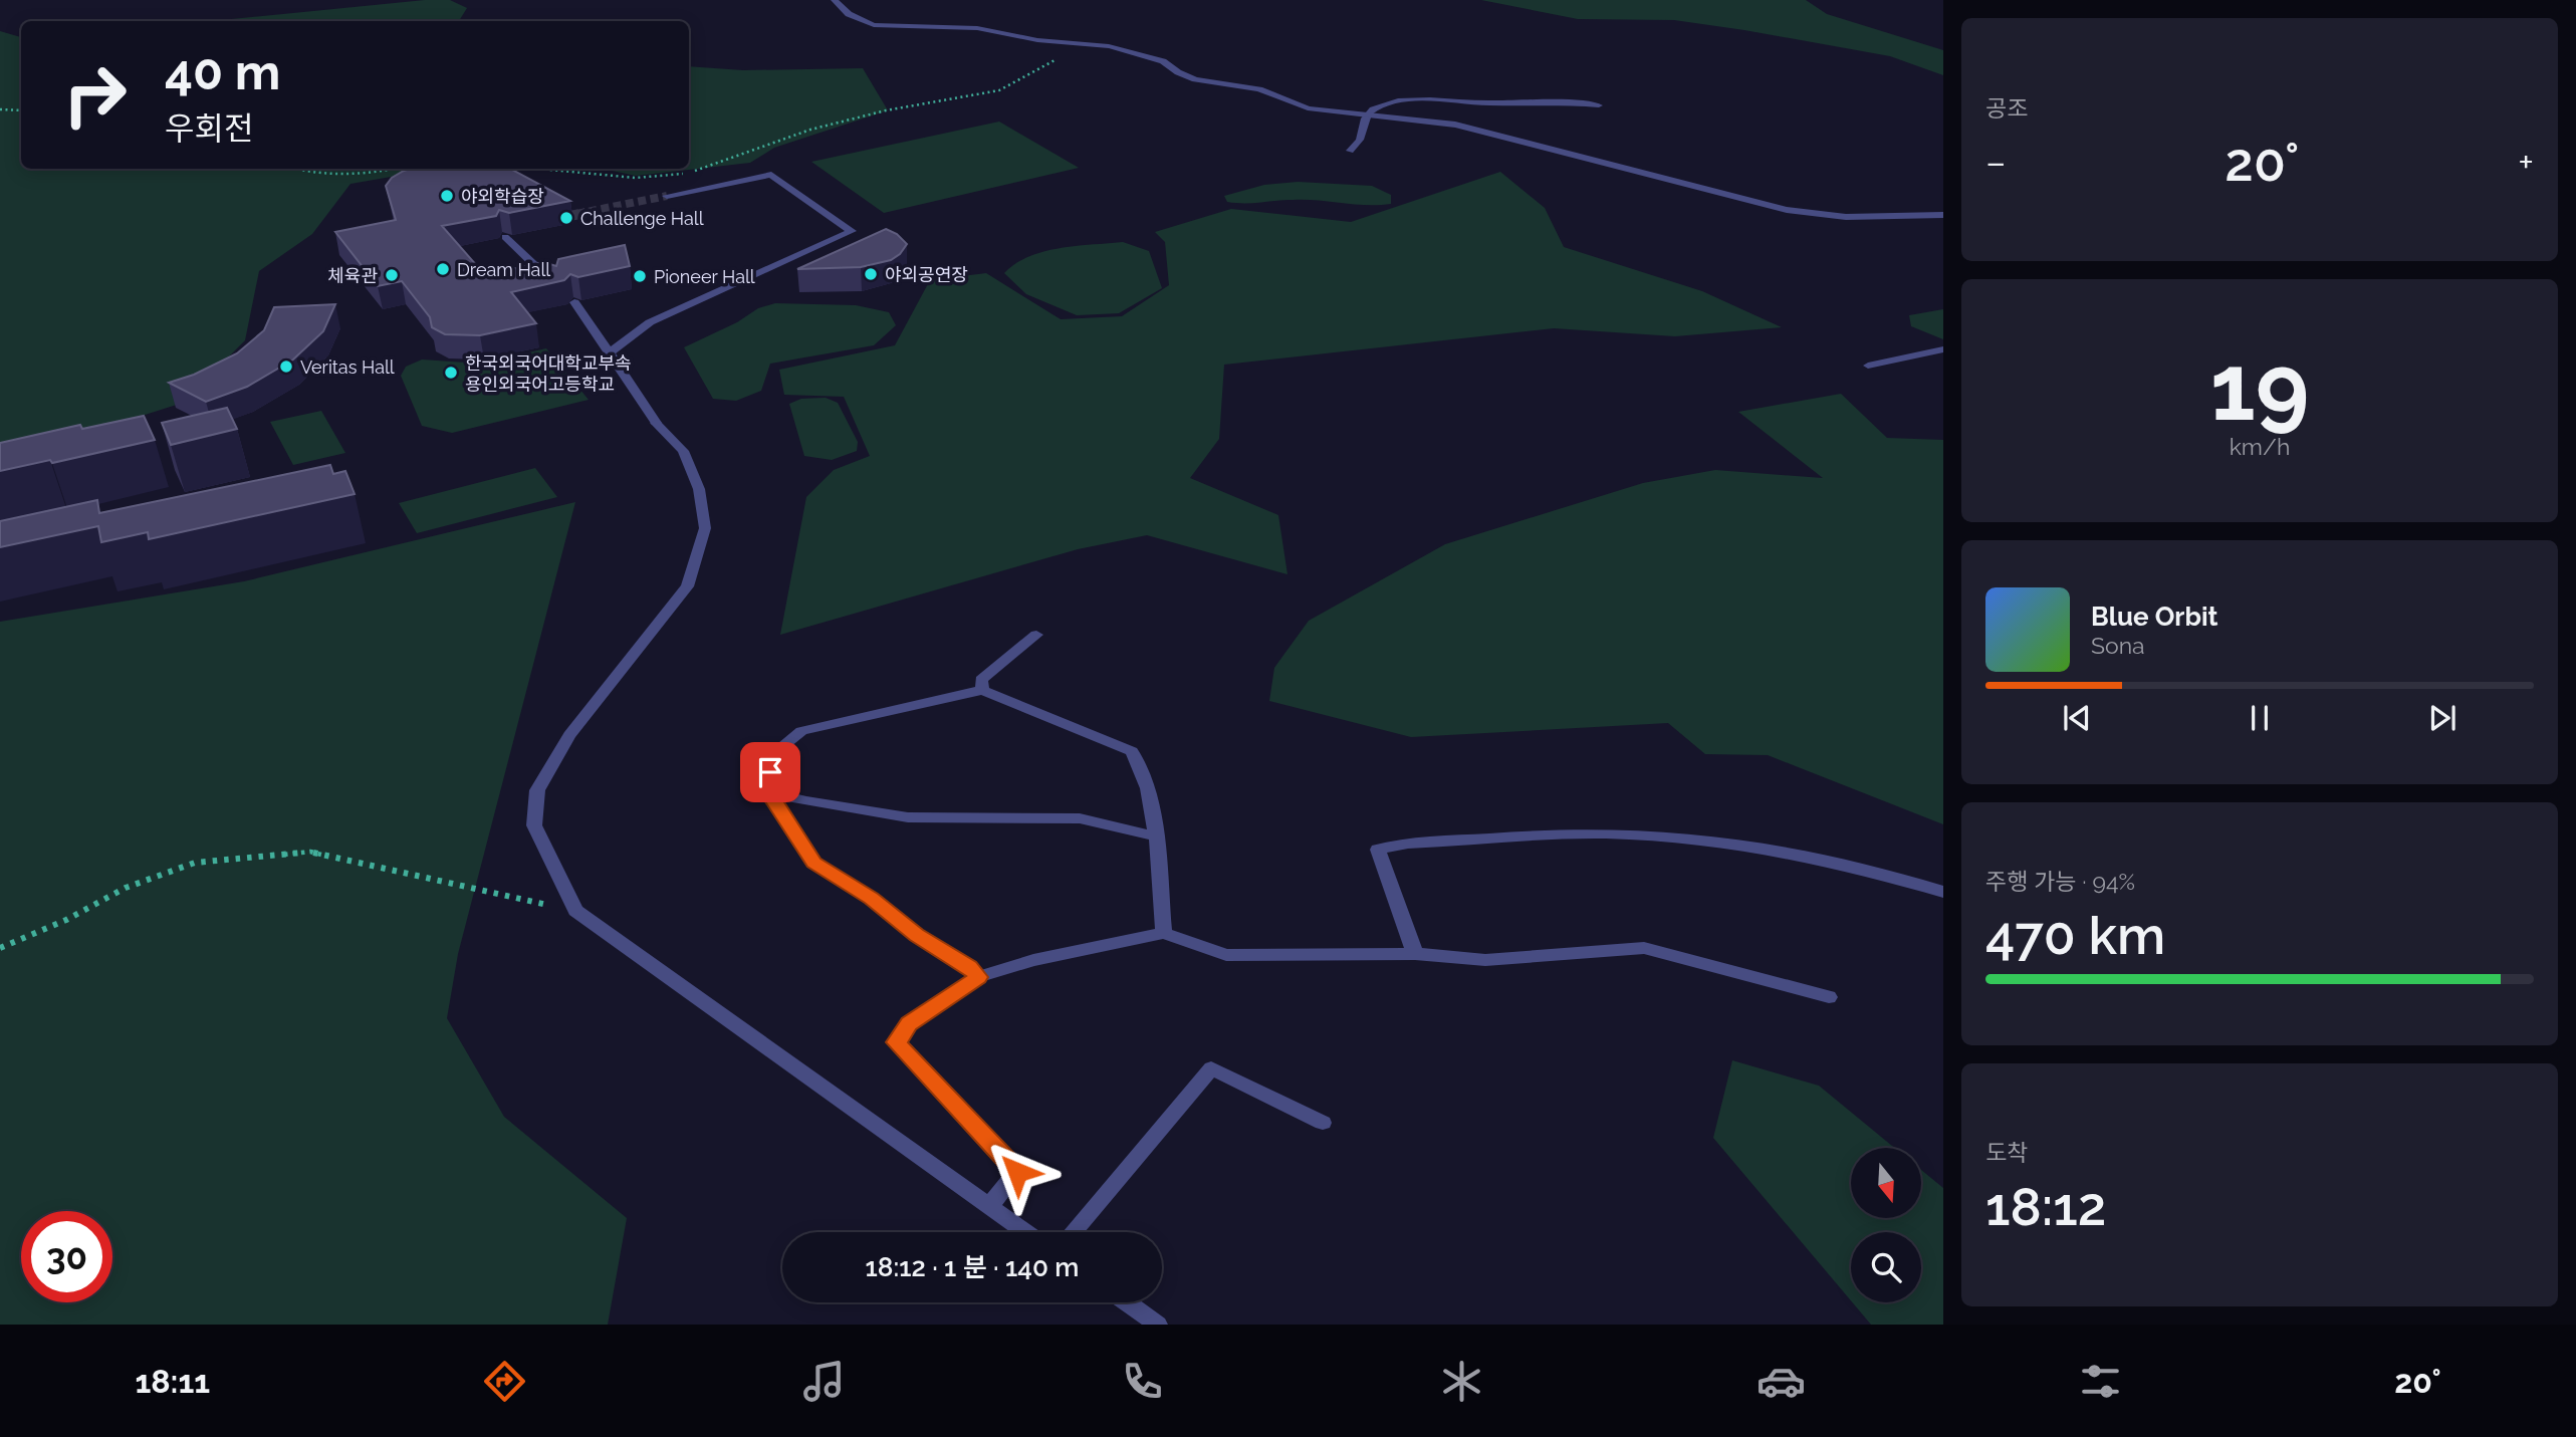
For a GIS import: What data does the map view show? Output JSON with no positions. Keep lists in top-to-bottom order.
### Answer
{
  "places": [
    "야외학습장",
    "Challenge Hall",
    "Dream Hall",
    "야외공연장",
    "체육관",
    "Pioneer Hall",
    "Veritas Hall",
    "한국외국어대학교부속 용인외국어고등학교"
  ],
  "north": "bottom",
  "page": {
    "tile": [
      "공조",
      ["19", "km/h"],
      ["주행 가능 · 94%", "470 km"],
      ["도착", "18:12"]
    ],
    "turn": ["40 m", "우회전"],
    "heat": ["−", "20°", "+"],
    "song": ["Blue Orbit", "Sona"],
    "limit": "30",
    "trip": "18:12 · 1 분 · 140 m",
    "tabs": ["18:11", "20°"]
  }
}
